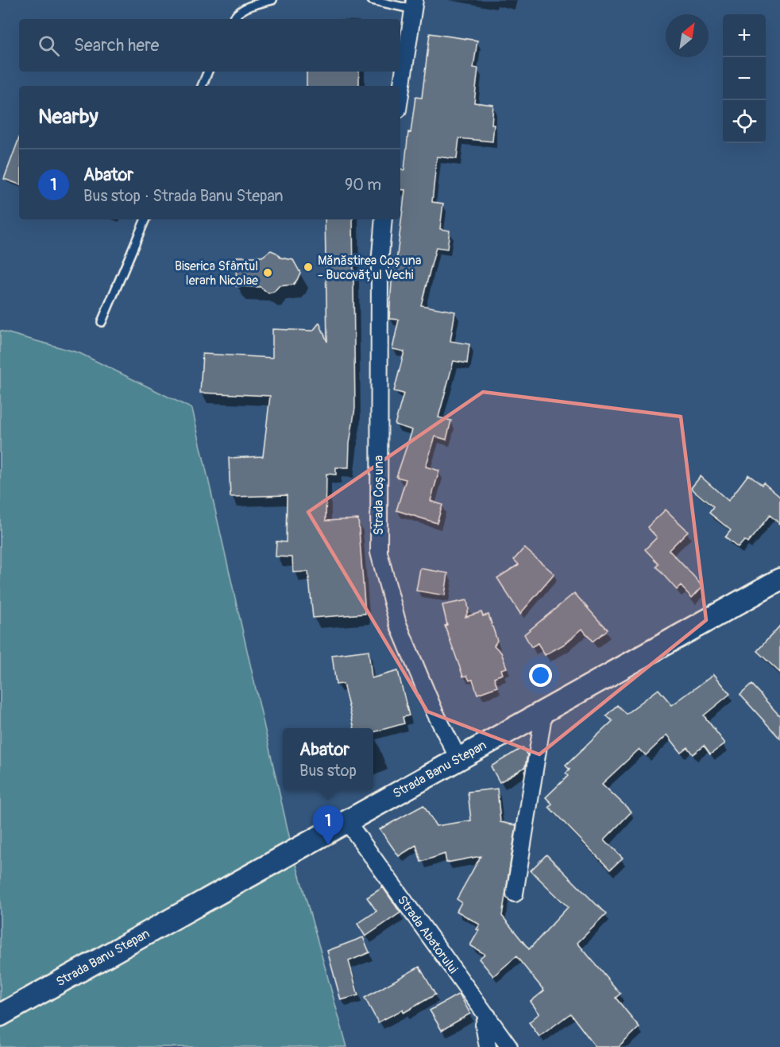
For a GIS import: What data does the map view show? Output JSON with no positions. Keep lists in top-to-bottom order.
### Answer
{
  "streets": {
    "main road": ["Strada Banu Stepan"],
    "street": ["Strada Coșuna", "Strada Abatorului"]
  },
  "crossings": [
    ["Strada Coșuna", "Strada Banu Stepan"],
    ["Strada Banu Stepan", "Strada Abatorului"]
  ],
  "places": ["Mănăstirea Coșuna - Bucovățul Vechi", "Biserica Sfântul Ierarh Nicolae"],
  "north": "top right",
  "page": {
    "map_buttons": ["+", "−"],
    "search": "Search here",
    "heading": "Nearby",
    "list": [
      {
        "mark": "1",
        "name": "Abator",
        "note": "Bus stop · Strada Banu Stepan",
        "value": "90 m"
      }
    ],
    "popup": ["Abator", "Bus stop"],
    "pins": "1"
  }
}
